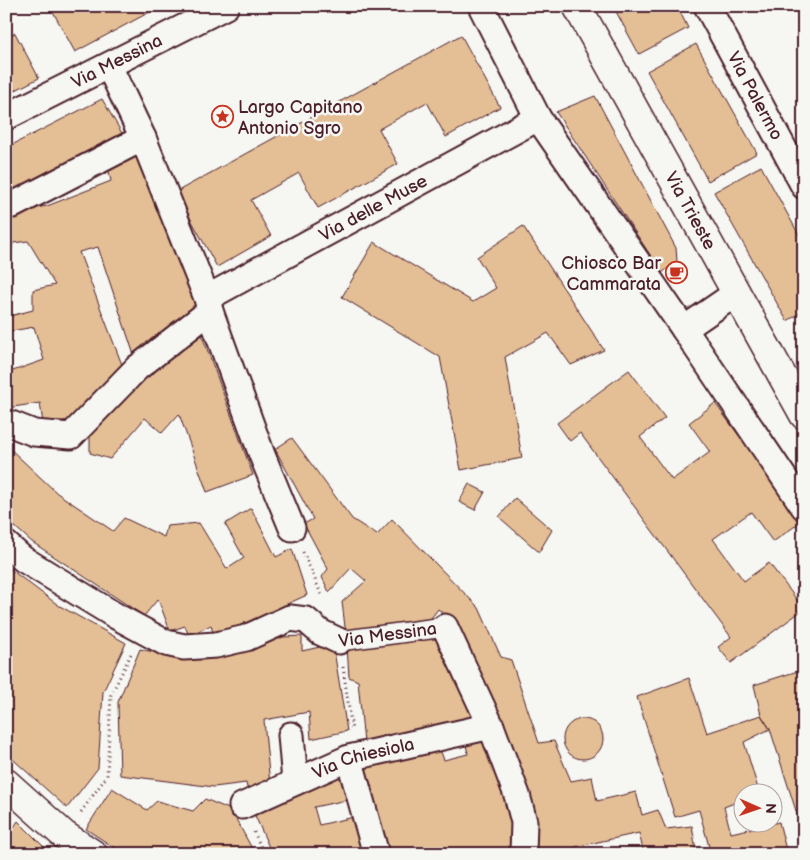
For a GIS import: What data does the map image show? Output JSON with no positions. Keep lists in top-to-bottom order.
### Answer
{
  "streets": {
    "street": [
      "Via Messina",
      "Via Palermo",
      "Via delle Muse",
      "Via Trieste",
      "Via Chiesiola"
    ]
  },
  "crossings": [
    ["Via Messina", "Via Chiesiola"]
  ],
  "places": {
    "place": ["Largo Capitano Antonio Sgro"],
    "cafe": ["Chiosco Bar Cammarata"]
  },
  "north": "right"
}
